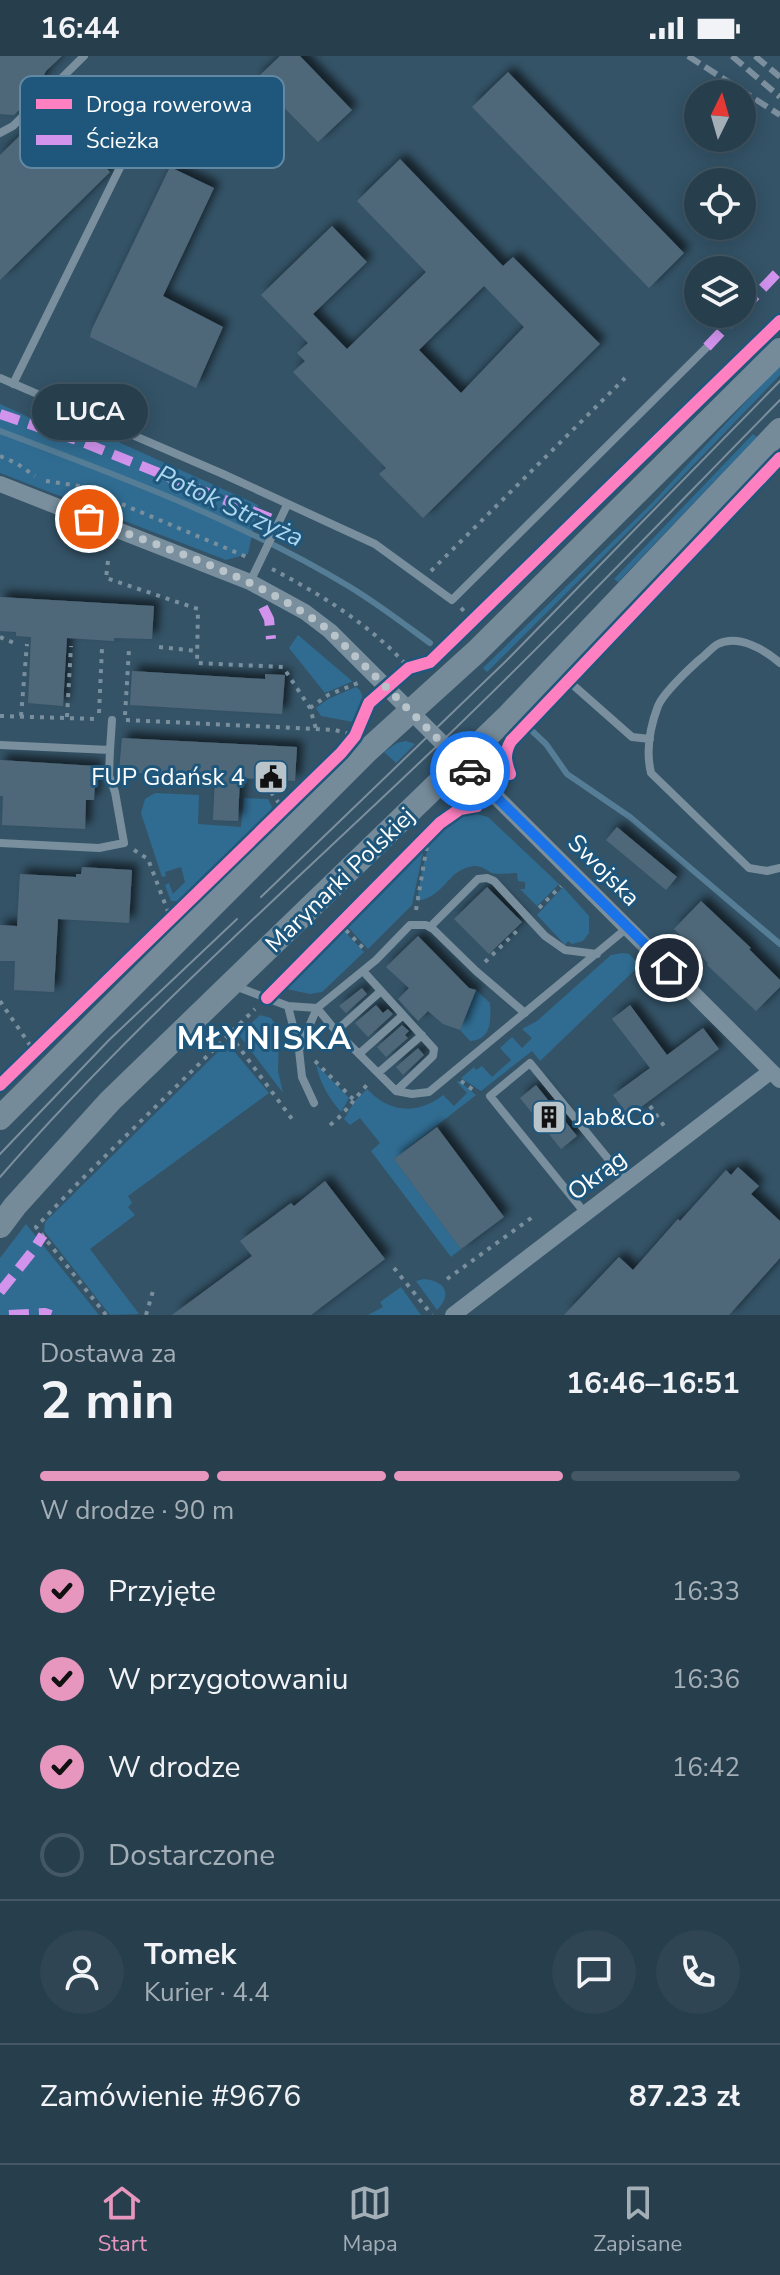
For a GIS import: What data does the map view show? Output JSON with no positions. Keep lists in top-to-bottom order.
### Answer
{
  "streets": {
    "main road": ["Marynarki Polskiej"],
    "street": ["Swojska", "Okrąg"]
  },
  "crossings": [
    ["Swojska", "Marynarki Polskiej"],
    ["Swojska", "Okrąg"]
  ],
  "districts": ["MŁYNISKA"],
  "water": ["Potok Strzyża"],
  "places": {
    "other": ["LUCA"],
    "public building": ["FUP Gdańsk 4"],
    "building": ["Jab&Co"]
  },
  "legend": ["Droga rowerowa", "Ścieżka"],
  "north": "top",
  "page": {
    "status": "16:44",
    "bubble": "LUCA",
    "heading": ["2 min", "Dostawa za", "16:46–16:51"],
    "panel": [
      "Tomek",
      "Kurier · 4.4",
      "Zamówienie #9676",
      "87.23 zł"
    ],
    "bar": "W drodze · 90 m",
    "list": [
      ["Przyjęte", "16:33"],
      ["W przygotowaniu", "16:36"],
      ["W drodze", "16:42"],
      "Dostarczone"
    ],
    "tabs": ["Start", "Mapa", "Zapisane"]
  }
}
